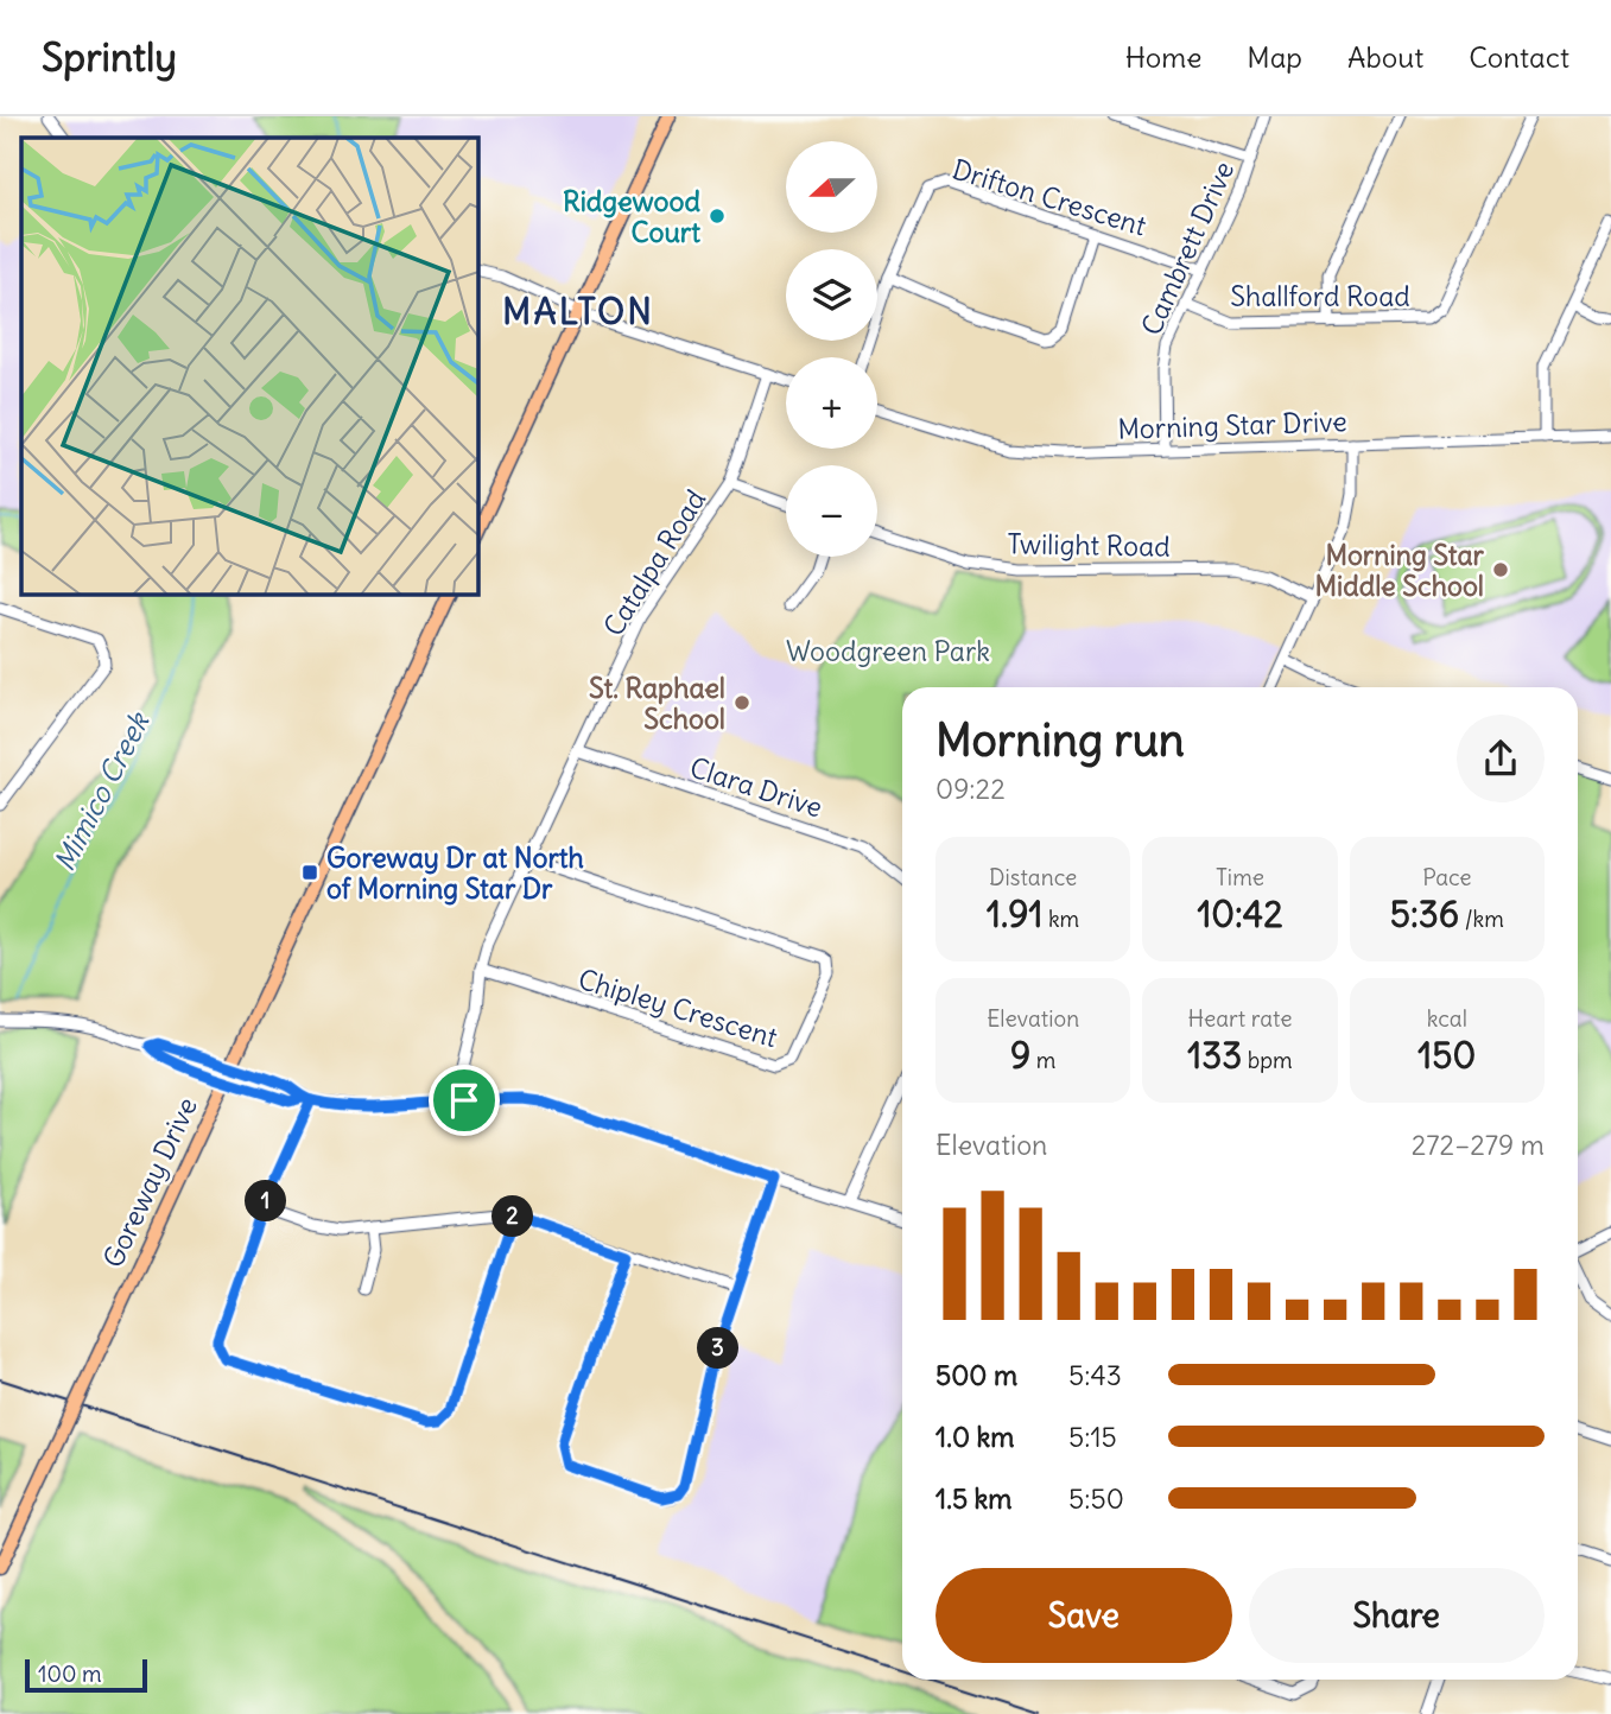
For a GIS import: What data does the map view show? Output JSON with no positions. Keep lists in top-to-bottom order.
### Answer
{
  "streets": {
    "main road": ["Goreway Drive"],
    "street": [
      "Drifton Crescent",
      "Cambrett Drive",
      "Shallford Road",
      "Morning Star Drive",
      "Twilight Road",
      "Catalpa Road",
      "Clara Drive",
      "Chipley Crescent"
    ]
  },
  "crossings": [
    ["Drifton Crescent", "Cambrett Drive"],
    ["Cambrett Drive", "Shallford Road"],
    ["Cambrett Drive", "Morning Star Drive"],
    ["Catalpa Road", "Clara Drive"],
    ["Catalpa Road", "Chipley Crescent"]
  ],
  "districts": ["MALTON"],
  "water": ["Mimico Creek"],
  "parks": ["Woodgreen Park"],
  "places": {
    "other": ["Ridgewood Court", "Morning Star Middle School", "St. Raphael School"],
    "transit": ["Goreway Dr at North of Morning Star Dr"]
  },
  "scale_bar": "100 m",
  "north": "left",
  "page": {
    "header": "Sprintly",
    "nav": [
      "Home",
      "Map",
      "About",
      "Contact"
    ],
    "map_buttons": ["+", "−"],
    "heading": ["Morning run", "09:22"],
    "stats": [
      ["Distance", "1.91 km"],
      ["Time", "10:42"],
      ["Pace", "5:36 /km"],
      ["Elevation", "9 m"],
      ["Heart rate", "133 bpm"],
      ["kcal", "150"]
    ],
    "chart": ["Elevation", "272–279 m"],
    "pins": ["1", "2", "3"],
    "list": [
      {
        "name": "500 m",
        "note": "5:43"
      },
      {
        "name": "1.0 km",
        "note": "5:15"
      },
      {
        "name": "1.5 km",
        "note": "5:50"
      }
    ],
    "buttons": ["Save", "Share"],
    "scale": "100 m"
  }
}
